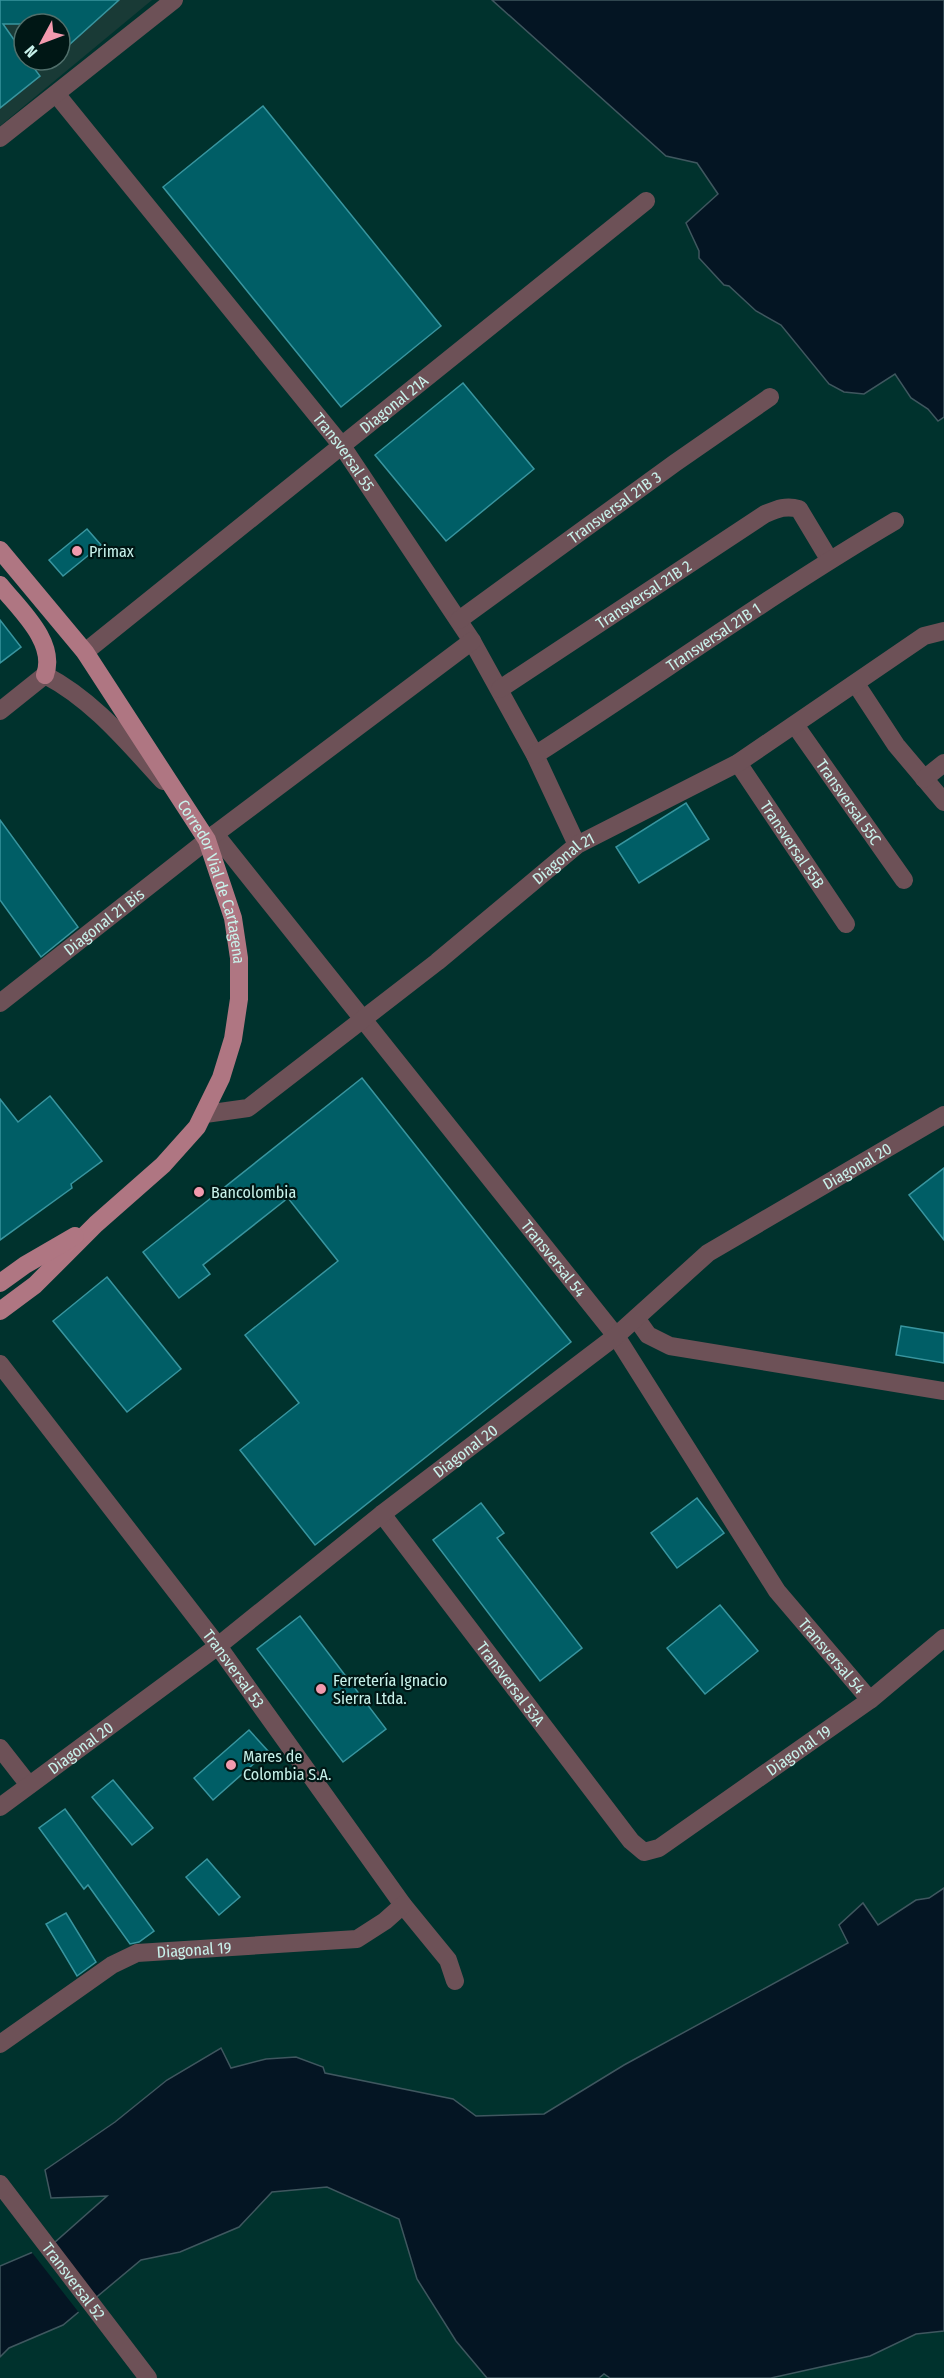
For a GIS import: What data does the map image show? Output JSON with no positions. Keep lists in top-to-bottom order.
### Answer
{
  "streets": {
    "main road": ["Corredor Vial de Cartagena"],
    "street": [
      "Diagonal 21A",
      "Transversal 55",
      "Transversal 21B 3",
      "Transversal 21B 2",
      "Transversal 21B 1",
      "Transversal 55C",
      "Transversal 55B",
      "Diagonal 21",
      "Diagonal 21 Bis",
      "Diagonal 20",
      "Transversal 54",
      "Transversal 53",
      "Transversal 53A",
      "Diagonal 19",
      "Transversal 52"
    ]
  },
  "crossings": [
    ["Diagonal 21A", "Transversal 55"],
    ["Diagonal 21A", "Corredor Vial de Cartagena"],
    ["Transversal 55", "Transversal 21B 3"],
    ["Transversal 55", "Transversal 21B 2"],
    ["Transversal 55", "Transversal 21B 1"],
    ["Transversal 55", "Diagonal 21"],
    ["Transversal 21B 2", "Transversal 21B 1"],
    ["Transversal 55C", "Diagonal 21"],
    ["Transversal 55B", "Diagonal 21"],
    ["Diagonal 21", "Corredor Vial de Cartagena"],
    ["Diagonal 21", "Transversal 54"],
    ["Corredor Vial de Cartagena", "Diagonal 21 Bis"],
    ["Corredor Vial de Cartagena", "Transversal 54"],
    ["Diagonal 21 Bis", "Transversal 54"],
    ["Diagonal 20", "Transversal 54"],
    ["Diagonal 20", "Transversal 53"],
    ["Diagonal 20", "Transversal 53A"],
    ["Transversal 54", "Diagonal 19"],
    ["Transversal 53", "Diagonal 19"],
    ["Transversal 53A", "Diagonal 19"]
  ],
  "places": [
    "Primax",
    "Bancolombia",
    "Ferretería Ignacio Sierra Ltda.",
    "Mares de Colombia S.A."
  ],
  "north": "bottom left"
}
